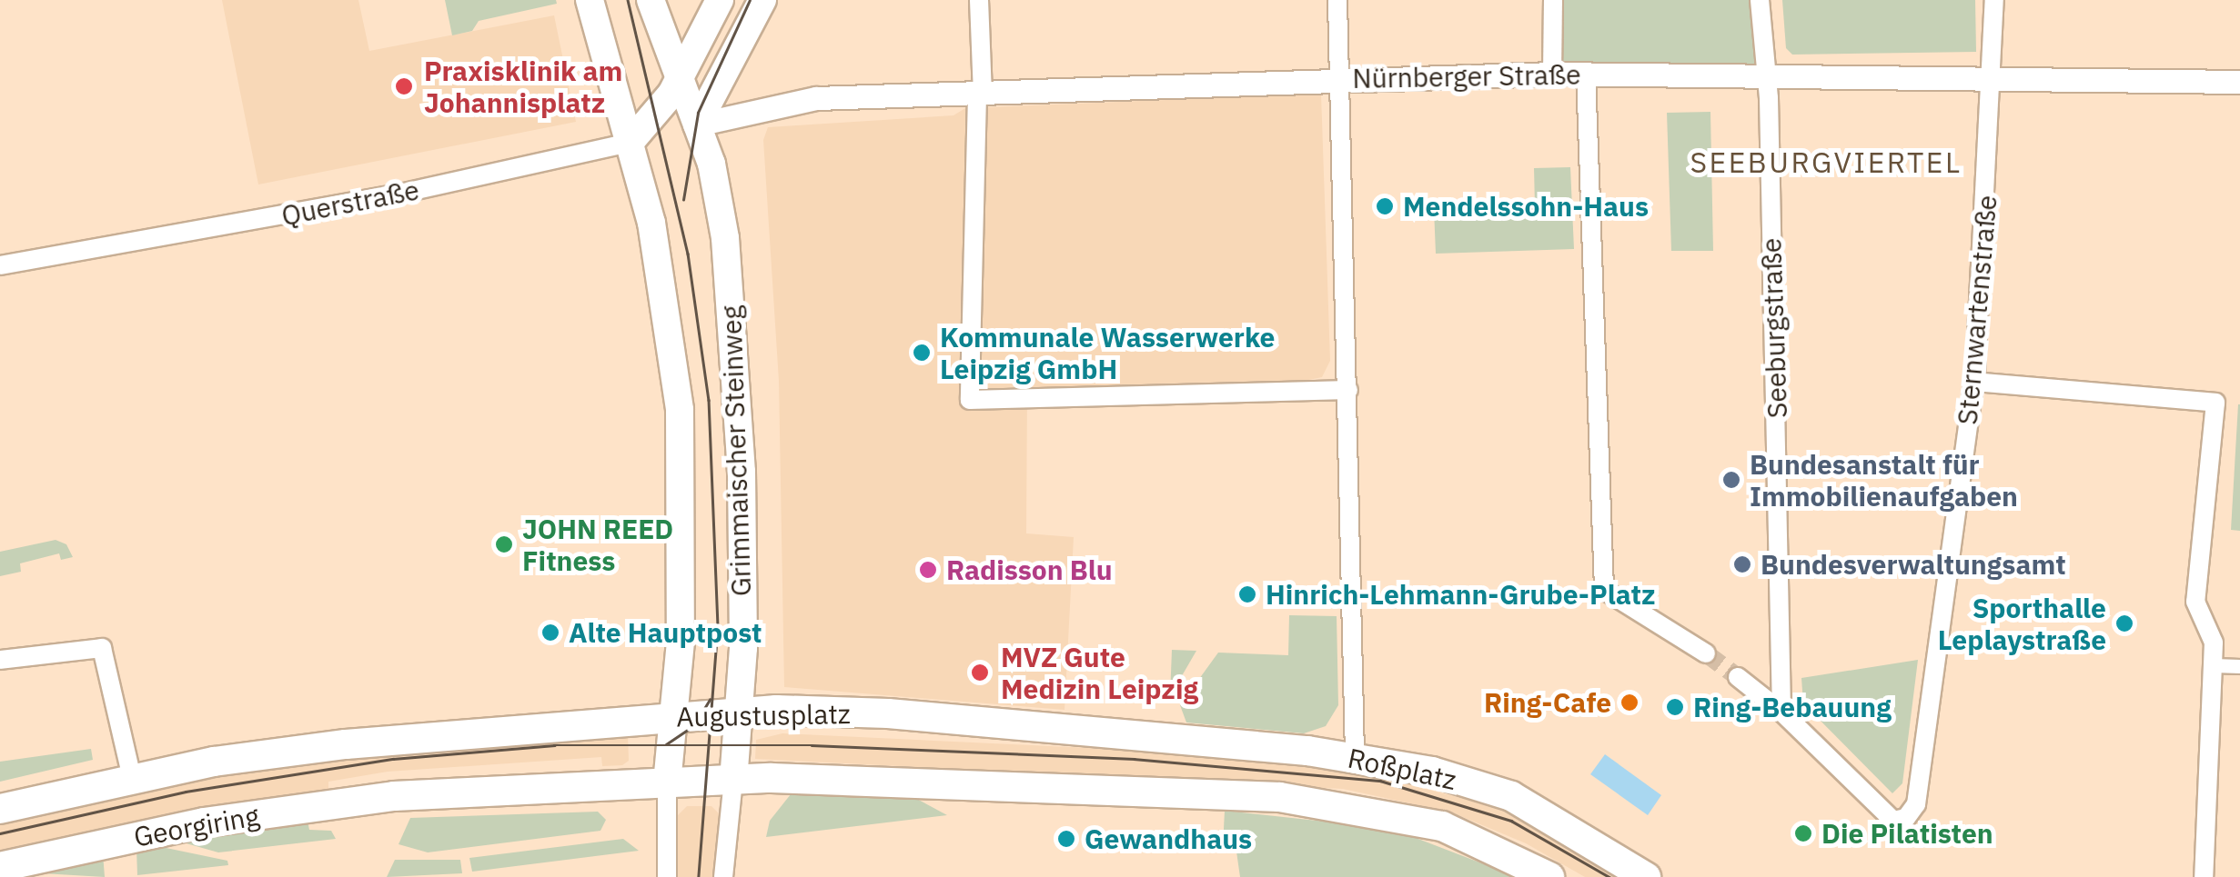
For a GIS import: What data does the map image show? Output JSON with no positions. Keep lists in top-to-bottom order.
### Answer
{
  "streets": {
    "main road": [
      "Querstraße",
      "Grimmaischer Steinweg",
      "Augustusplatz",
      "Roßplatz",
      "Georgiring"
    ],
    "street": ["Nürnberger Straße", "Sternwartenstraße", "Seeburgstraße"]
  },
  "crossings": [
    ["Nürnberger Straße", "Querstraße"],
    ["Nürnberger Straße", "Sternwartenstraße"],
    ["Nürnberger Straße", "Seeburgstraße"],
    ["Nürnberger Straße", "Grimmaischer Steinweg"],
    ["Querstraße", "Grimmaischer Steinweg"],
    ["Sternwartenstraße", "Seeburgstraße"],
    ["Grimmaischer Steinweg", "Augustusplatz"],
    ["Grimmaischer Steinweg", "Roßplatz"],
    ["Grimmaischer Steinweg", "Georgiring"],
    ["Augustusplatz", "Roßplatz"]
  ],
  "districts": ["SEEBURGVIERTEL"],
  "places": [
    "Praxisklinik am Johannisplatz",
    "Mendelssohn-Haus",
    "Kommunale Wasserwerke Leipzig GmbH",
    "Bundesanstalt für Immobilienaufgaben",
    "JOHN REED Fitness",
    "Bundesverwaltungsamt",
    "Radisson Blu",
    "Hinrich-Lehmann-Grube-Platz",
    "Sporthalle Leplaystraße",
    "Alte Hauptpost",
    "MVZ Gute Medizin Leipzig",
    "Ring-Cafe",
    "Ring-Bebauung",
    "Die Pilatisten",
    "Gewandhaus"
  ]
}
